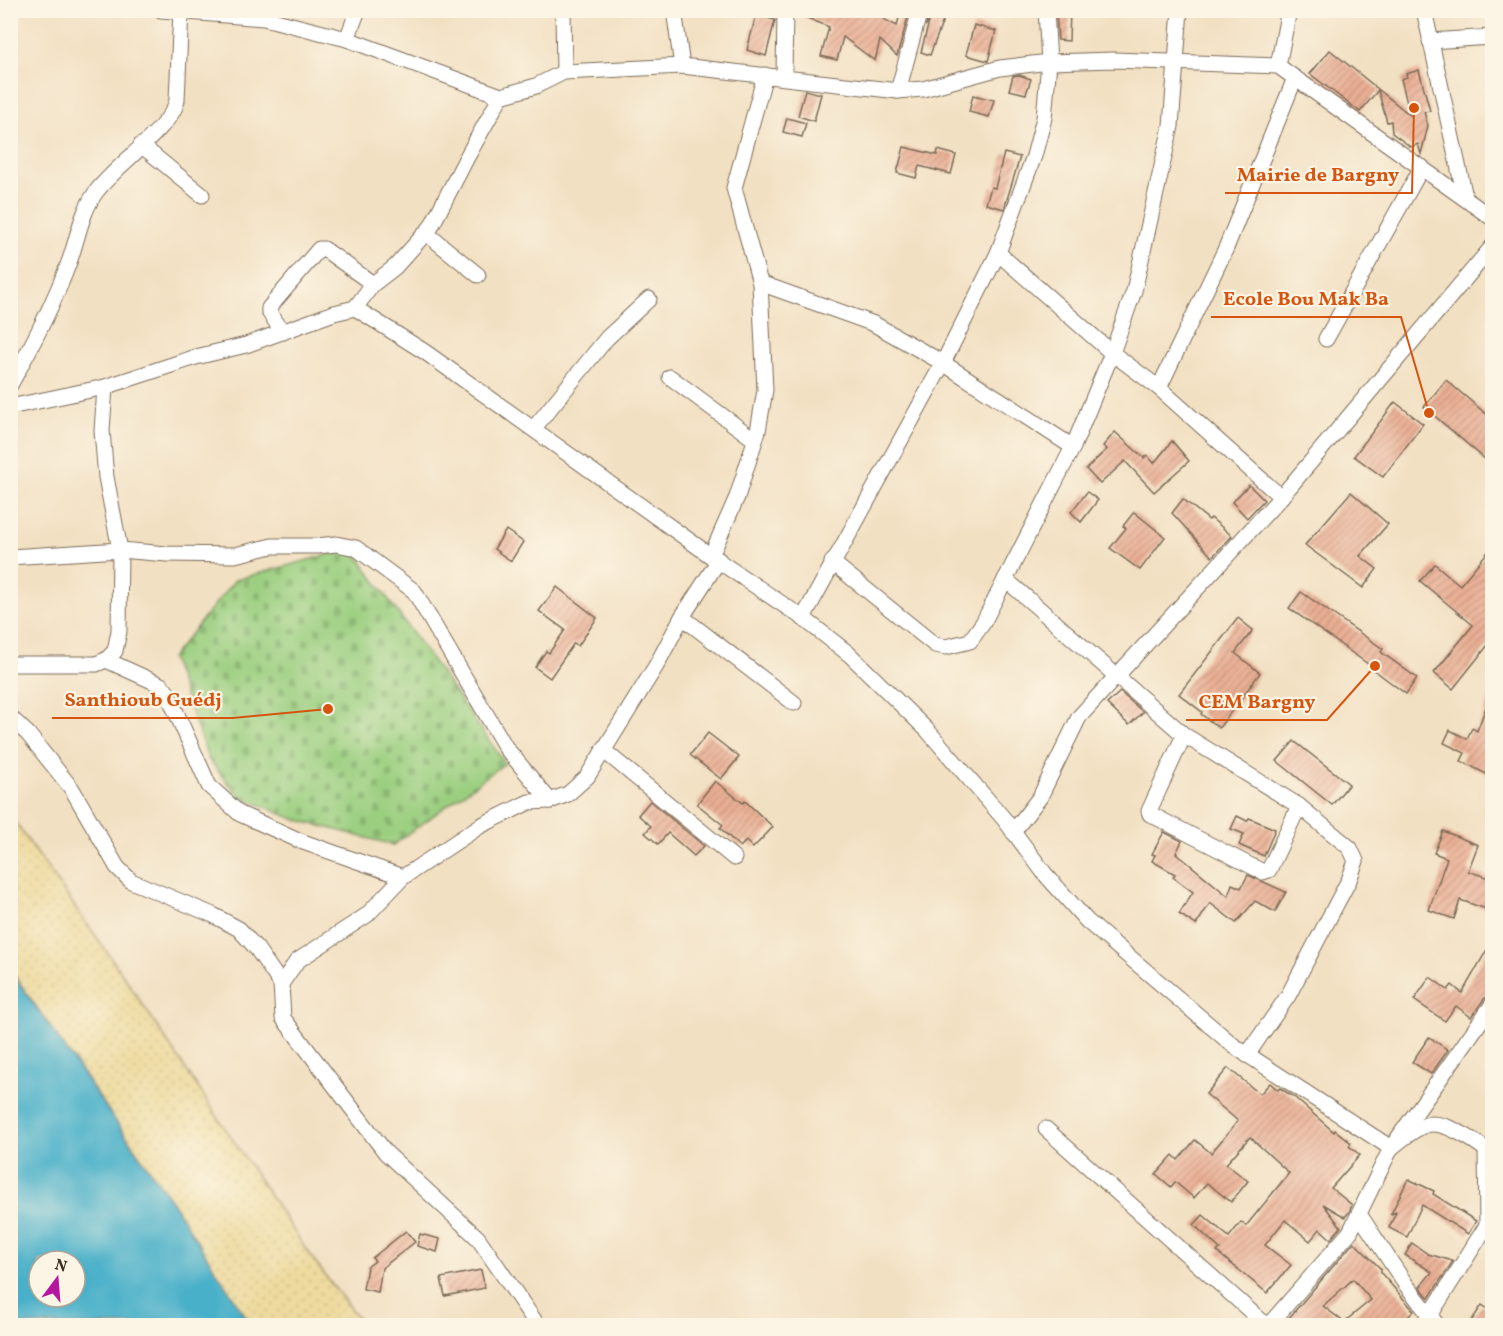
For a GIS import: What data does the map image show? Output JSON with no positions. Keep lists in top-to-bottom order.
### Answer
{
  "places": [
    "Mairie de Bargny",
    "Ecole Bou Mak Ba",
    "CEM Bargny",
    "Santhioub Guédj"
  ],
  "north": "top"
}
